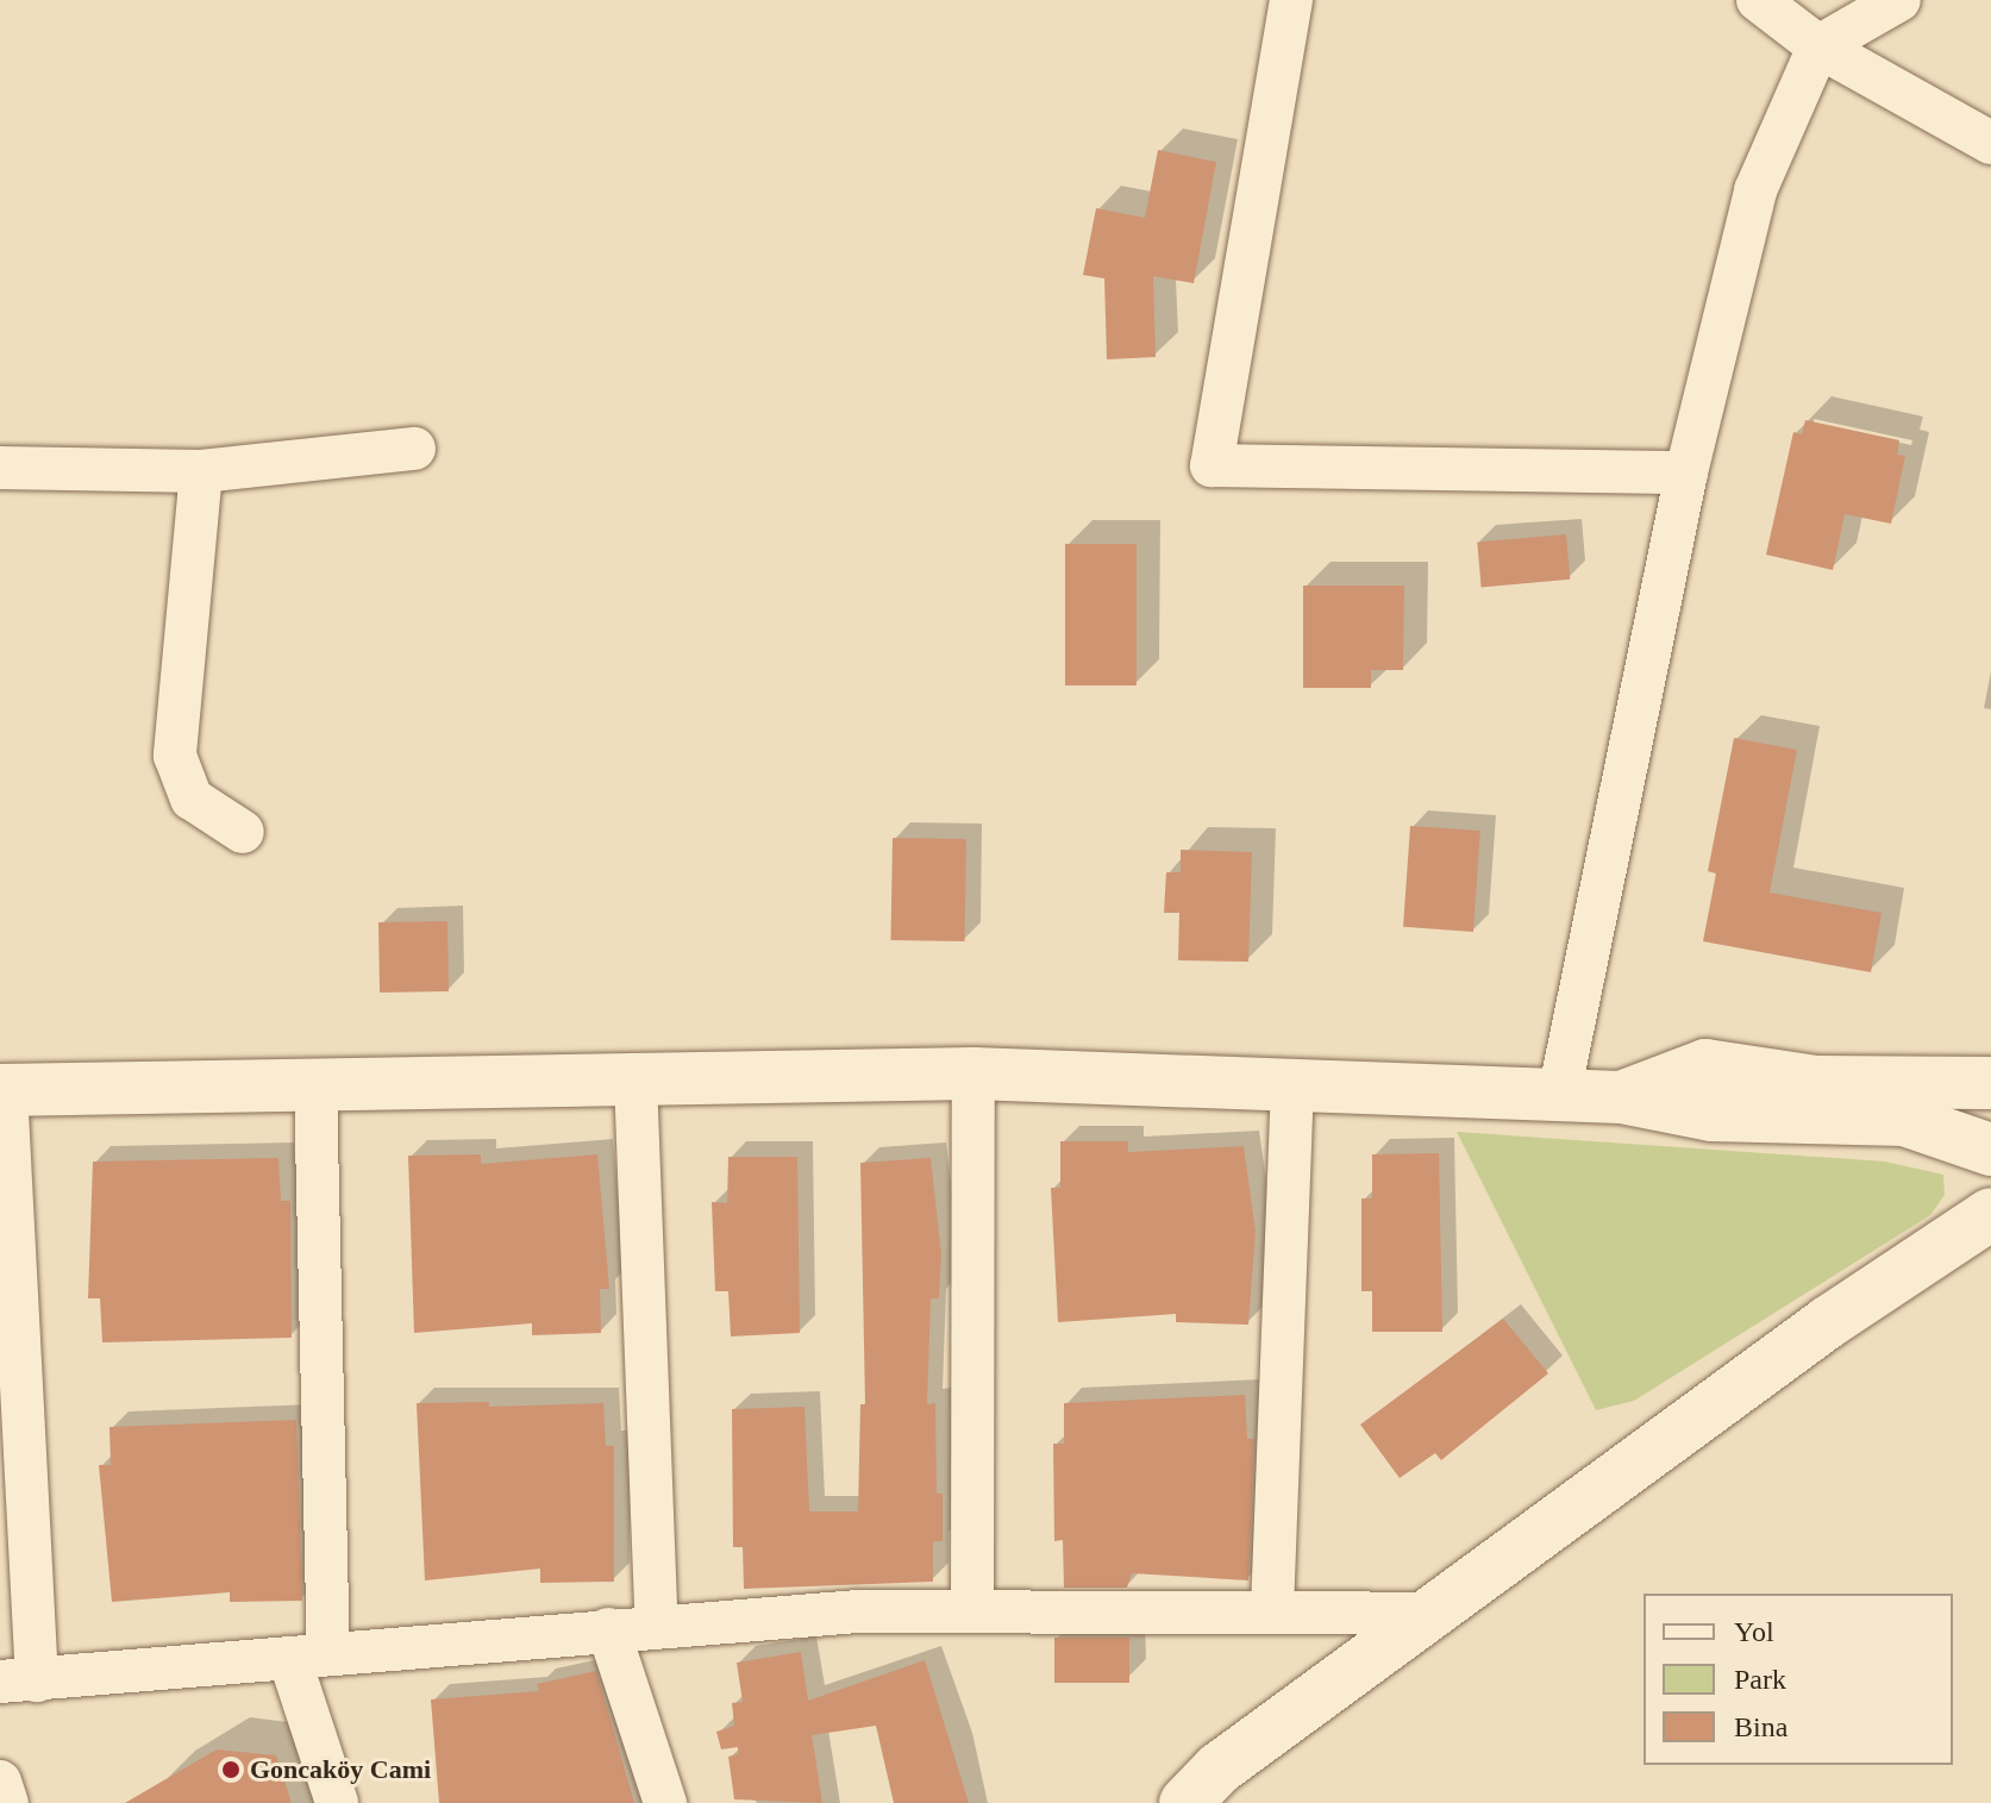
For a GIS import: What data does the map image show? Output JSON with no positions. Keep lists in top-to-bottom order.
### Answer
{
  "places": ["Goncaköy Cami"],
  "legend": ["Yol", "Park", "Bina"]
}
